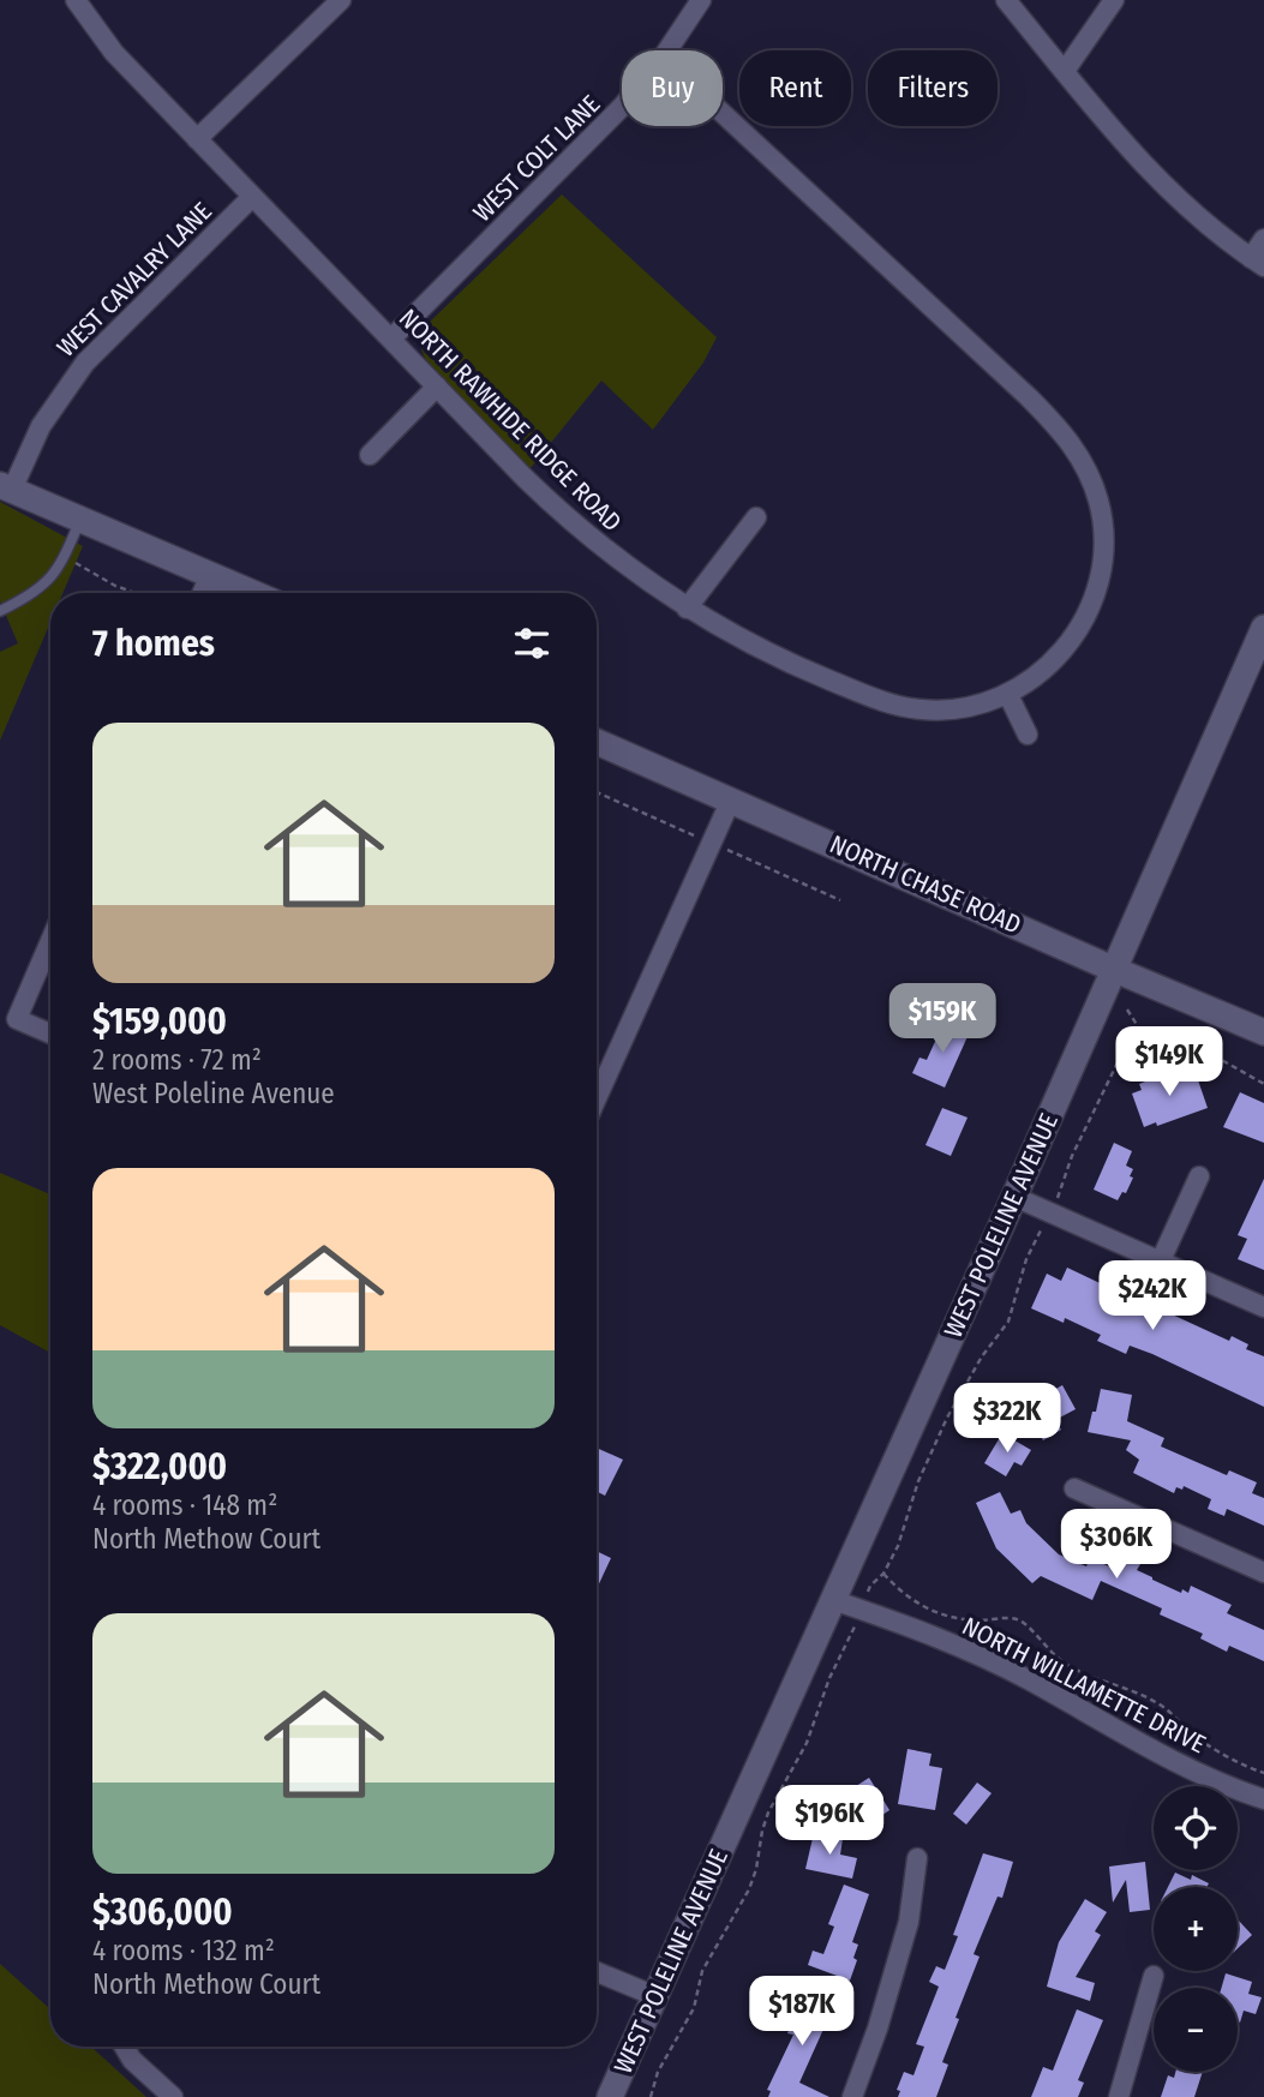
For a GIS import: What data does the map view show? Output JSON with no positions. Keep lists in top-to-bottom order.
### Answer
{
  "streets": {
    "street": [
      "WEST COLT LANE",
      "WEST CAVALRY LANE",
      "NORTH RAWHIDE RIDGE ROAD",
      "NORTH CHASE ROAD",
      "WEST POLELINE AVENUE",
      "NORTH WILLAMETTE DRIVE"
    ]
  },
  "crossings": [
    ["WEST COLT LANE", "NORTH RAWHIDE RIDGE ROAD"],
    ["WEST CAVALRY LANE", "NORTH RAWHIDE RIDGE ROAD"],
    ["NORTH CHASE ROAD", "WEST POLELINE AVENUE"],
    ["WEST POLELINE AVENUE", "NORTH WILLAMETTE DRIVE"]
  ],
  "page": {
    "chip": ["Buy", "Rent", "Filters"],
    "heading": "7 homes",
    "list": [
      {
        "name": "$159,000",
        "note": "2 rooms · 72 m² · West Poleline Avenue"
      },
      {
        "name": "$322,000",
        "note": "4 rooms · 148 m² · North Methow Court"
      },
      {
        "name": "$306,000",
        "note": "4 rooms · 132 m² · North Methow Court"
      }
    ],
    "price": [
      "$159K",
      "$149K",
      "$242K",
      "$322K",
      "$306K",
      "$196K",
      "$187K"
    ],
    "map_buttons": ["+", "−"]
  }
}
